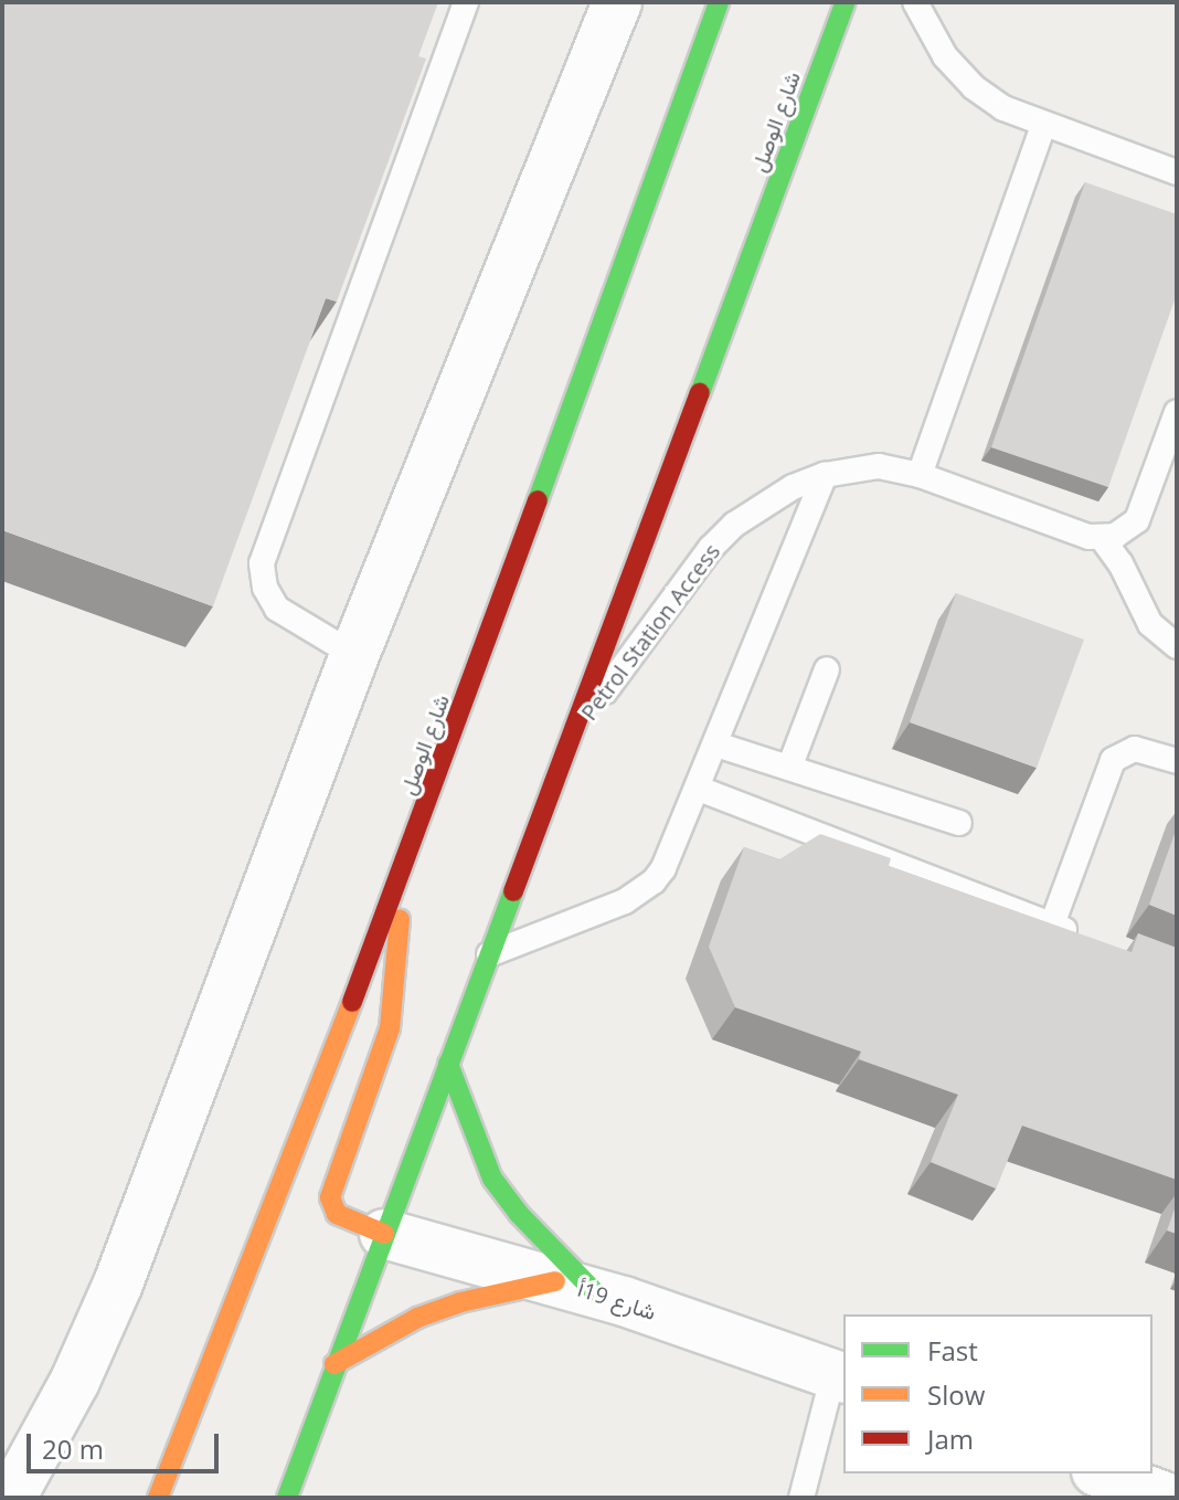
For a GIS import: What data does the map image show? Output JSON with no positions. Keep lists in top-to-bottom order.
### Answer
{
  "streets": {
    "main road": ["شارع الوصل"],
    "street": ["شارع 19أ"],
    "lane": ["Petrol Station Access"]
  },
  "crossings": [
    ["شارع الوصل", "Petrol Station Access"],
    ["شارع الوصل", "شارع 19أ"]
  ],
  "legend": ["Fast", "Slow", "Jam"],
  "scale_bar": "20 m"
}
